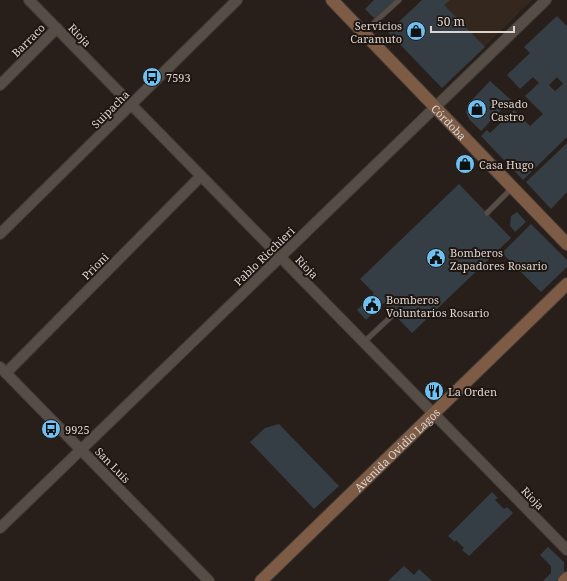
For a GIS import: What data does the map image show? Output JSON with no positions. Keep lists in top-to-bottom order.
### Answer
{
  "streets": {
    "main road": ["Córdoba", "Avenida Ovidio Lagos"],
    "street": [
      "Rioja",
      "Barraco",
      "Suipacha",
      "Pablo Ricchieri",
      "Prioni",
      "San Luis"
    ]
  },
  "crossings": [
    ["Rioja", "Barraco"],
    ["Rioja", "Suipacha"],
    ["Rioja", "Pablo Ricchieri"],
    ["Rioja", "Prioni"],
    ["Rioja", "Avenida Ovidio Lagos"],
    ["Córdoba", "Pablo Ricchieri"],
    ["Pablo Ricchieri", "San Luis"],
    ["Prioni", "San Luis"]
  ],
  "places": {
    "shop": ["Servicios Caramuto", "Pesado Castro", "Casa Hugo"],
    "bus stop": ["7593", "9925"],
    "public building": ["Bomberos Zapadores Rosario", "Bomberos Voluntarios Rosario"],
    "restaurant": ["La Orden"]
  },
  "scale_bar": "50 m"
}
